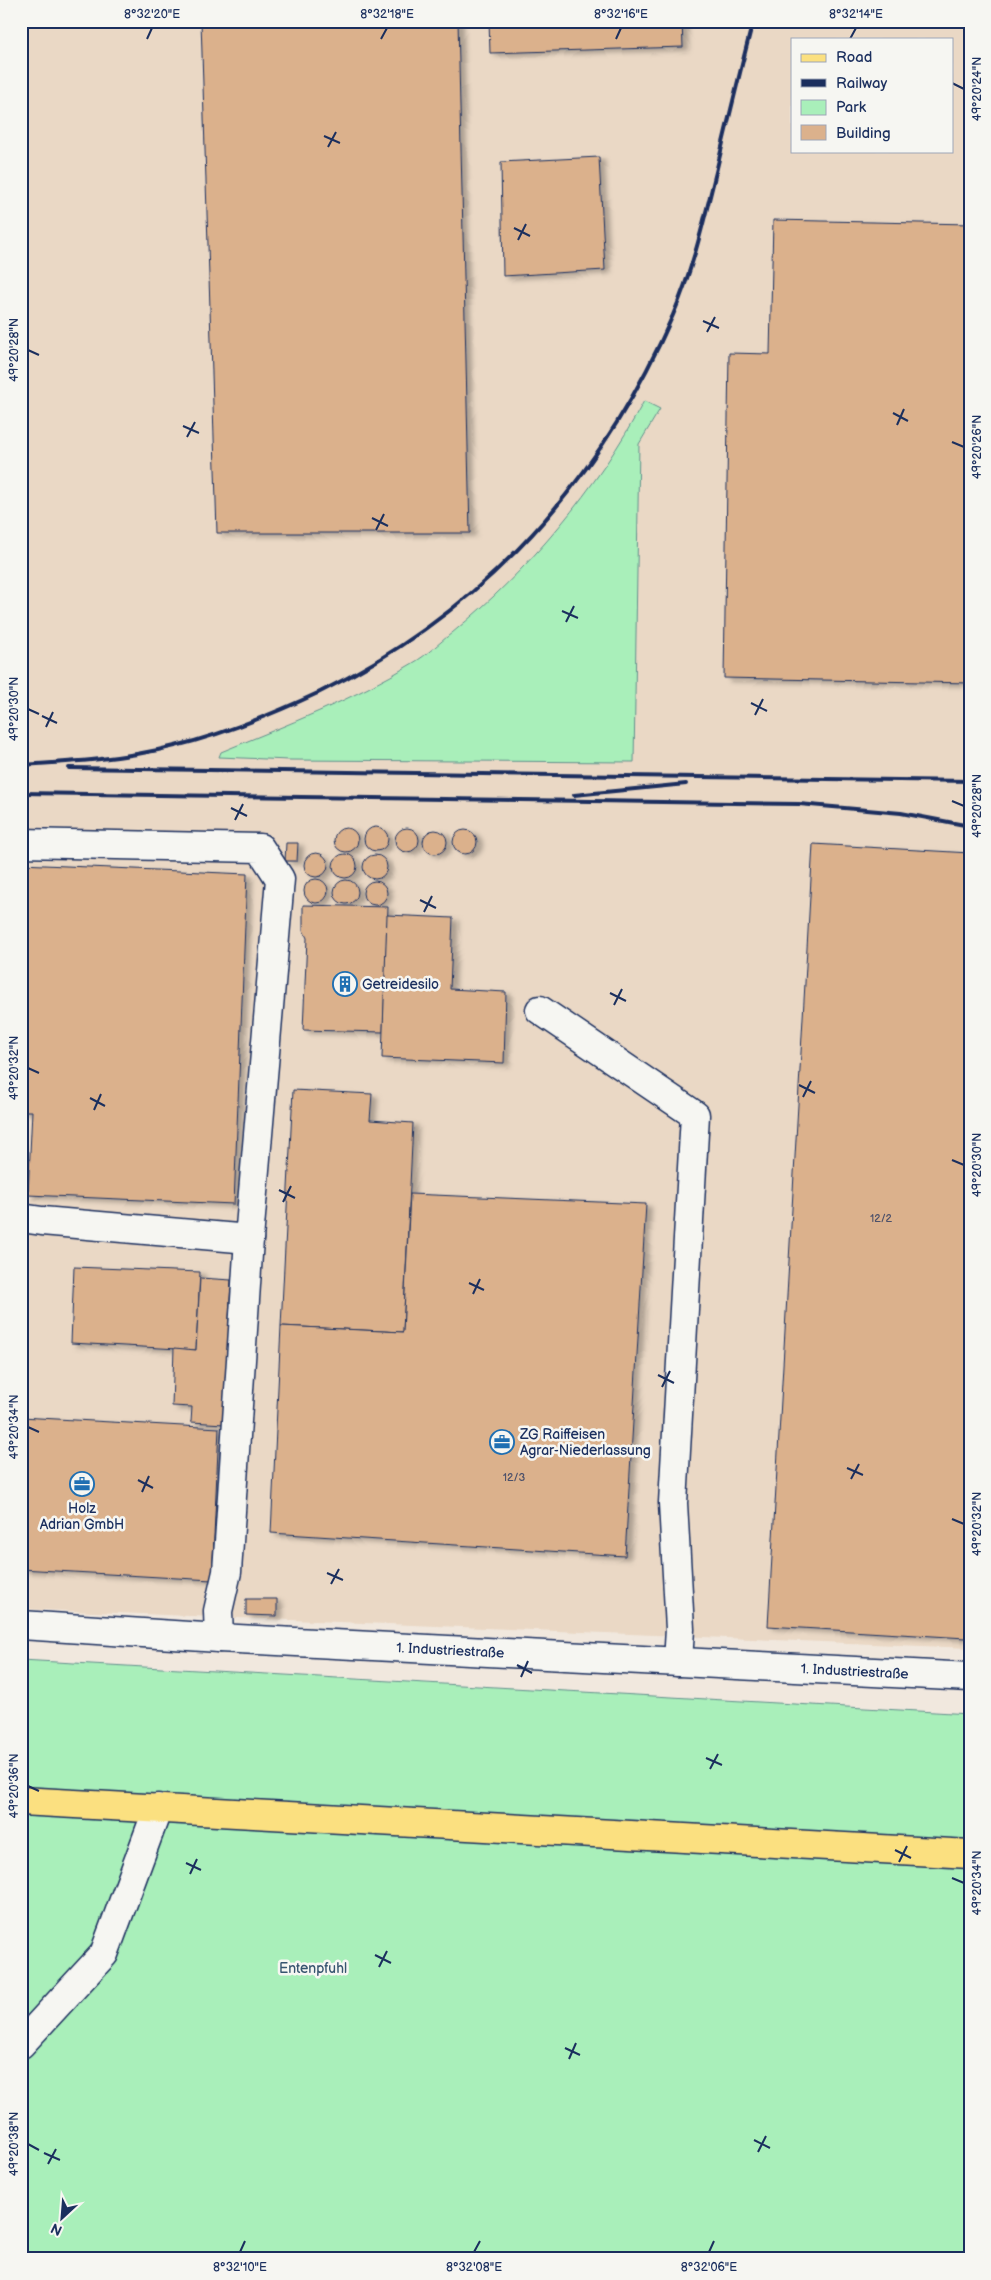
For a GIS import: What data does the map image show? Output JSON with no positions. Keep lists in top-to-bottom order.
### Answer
{
  "streets": {
    "street": ["1. Industriestraße"]
  },
  "parks": ["Entenpfuhl"],
  "places": {
    "building": ["Getreidesilo"],
    "office": ["ZG Raiffeisen Agrar-Niederlassung", "Holz Adrian GmbH"]
  },
  "house_numbers": ["12/2", "12/3"],
  "legend": [
    "Road",
    "Railway",
    "Park",
    "Building"
  ],
  "north": "bottom left",
  "coordinates": [
    "8°32'20\"E",
    "8°32'18\"E",
    "8°32'16\"E",
    "8°32'14\"E",
    "49°20'24\"N",
    "49°20'28\"N",
    "49°20'26\"N",
    "49°20'30\"N",
    "49°20'32\"N",
    "49°20'34\"N",
    "49°20'36\"N",
    "49°20'38\"N",
    "8°32'10\"E",
    "8°32'08\"E",
    "8°32'06\"E"
  ]
}
